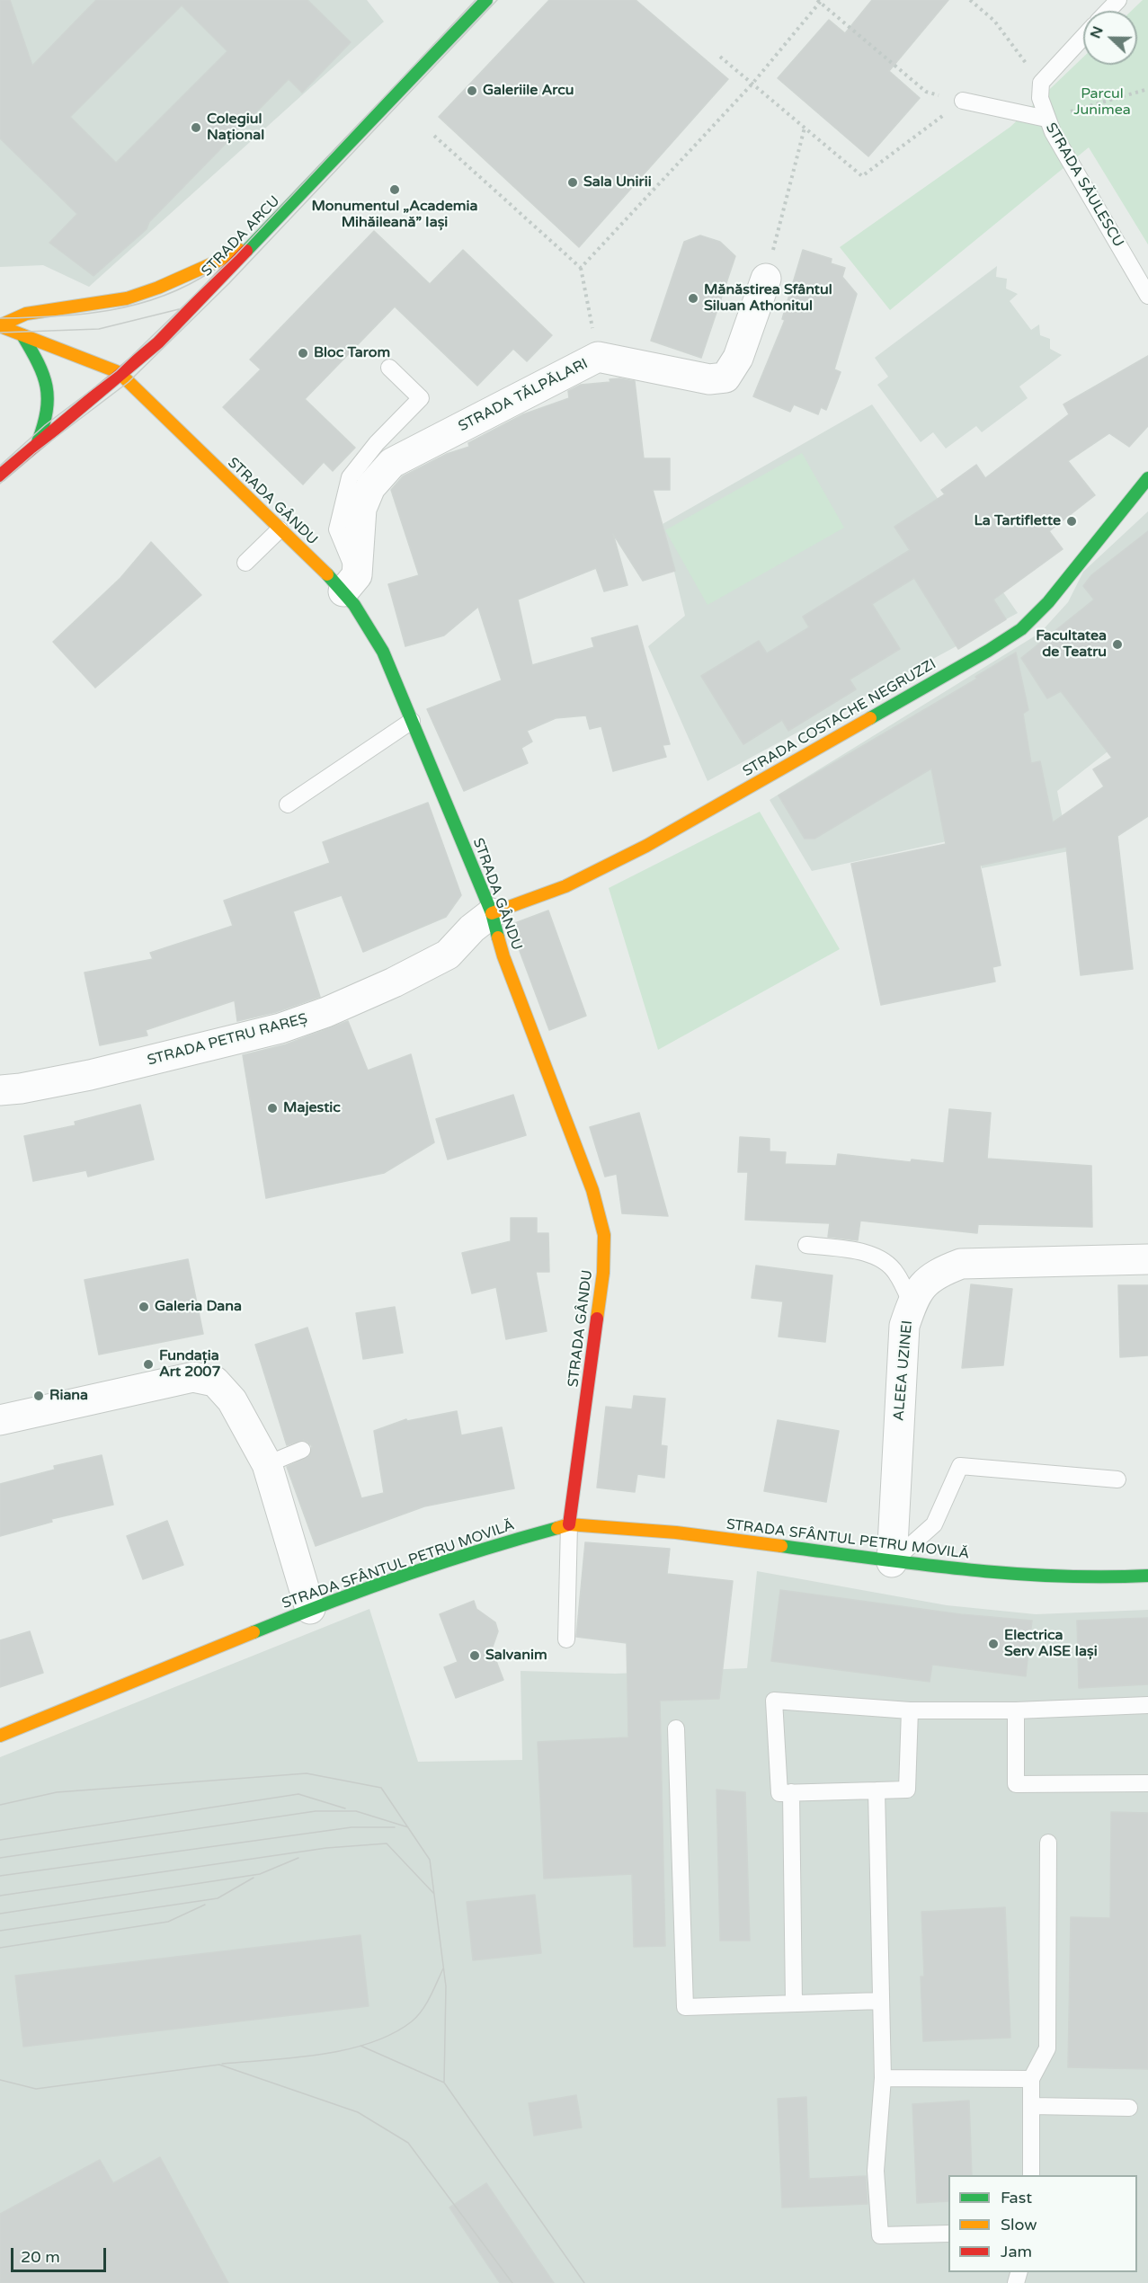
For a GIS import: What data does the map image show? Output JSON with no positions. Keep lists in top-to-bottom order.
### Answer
{
  "streets": {
    "street": [
      "STRADA ARCU",
      "STRADA TĂLPĂLARI",
      "STRADA GÂNDU",
      "STRADA COSTACHE NEGRUZZI",
      "STRADA PETRU RAREȘ",
      "ALEEA UZINEI",
      "STRADA SFÂNTUL PETRU MOVILĂ"
    ],
    "lane": ["STRADA SĂULESCU"]
  },
  "crossings": [
    ["STRADA ARCU", "STRADA GÂNDU"],
    ["STRADA TĂLPĂLARI", "STRADA GÂNDU"],
    ["STRADA GÂNDU", "STRADA COSTACHE NEGRUZZI"],
    ["STRADA GÂNDU", "STRADA PETRU RAREȘ"],
    ["STRADA GÂNDU", "STRADA SFÂNTUL PETRU MOVILĂ"],
    ["STRADA COSTACHE NEGRUZZI", "STRADA PETRU RAREȘ"],
    ["ALEEA UZINEI", "STRADA SFÂNTUL PETRU MOVILĂ"]
  ],
  "parks": ["Parcul Junimea"],
  "places": [
    "Galeriile Arcu",
    "Colegiul Național",
    "Sala Unirii",
    "Monumentul „Academia Mihăileană” Iași",
    "Mănăstirea Sfântul Siluan Athonitul",
    "Bloc Tarom",
    "La Tartiflette",
    "Facultatea de Teatru",
    "Majestic",
    "Galeria Dana",
    "Fundația Art 2007",
    "Riana",
    "Electrica Serv AISE Iași",
    "Salvanim"
  ],
  "legend": ["Fast", "Slow", "Jam"],
  "scale_bar": "20 m",
  "north": "left"
}
